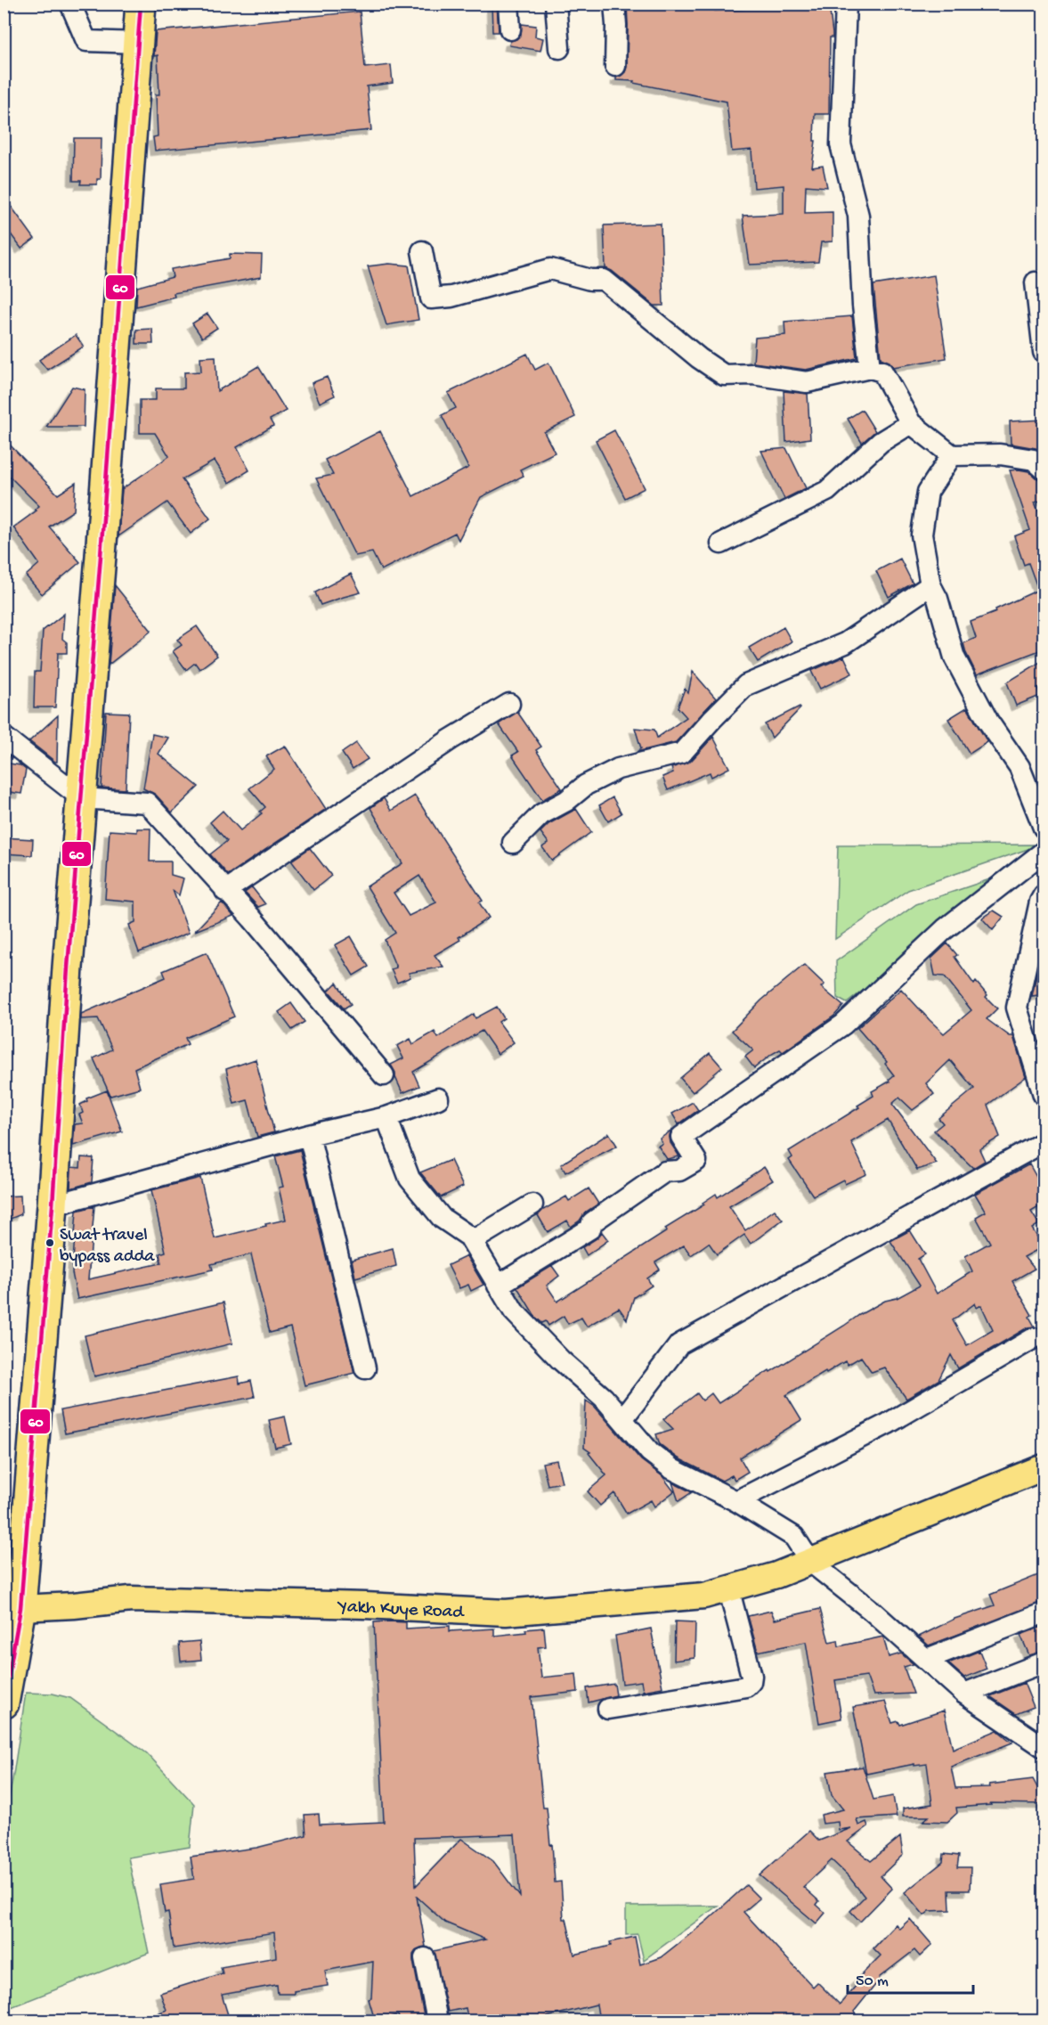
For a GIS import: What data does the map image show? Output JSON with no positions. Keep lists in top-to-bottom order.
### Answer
{
  "streets": {
    "main road": ["Yakh Kuye Road"]
  },
  "places": ["Swat travel bypass adda"],
  "lines": ["transit line 60"],
  "scale_bar": "50 m"
}
